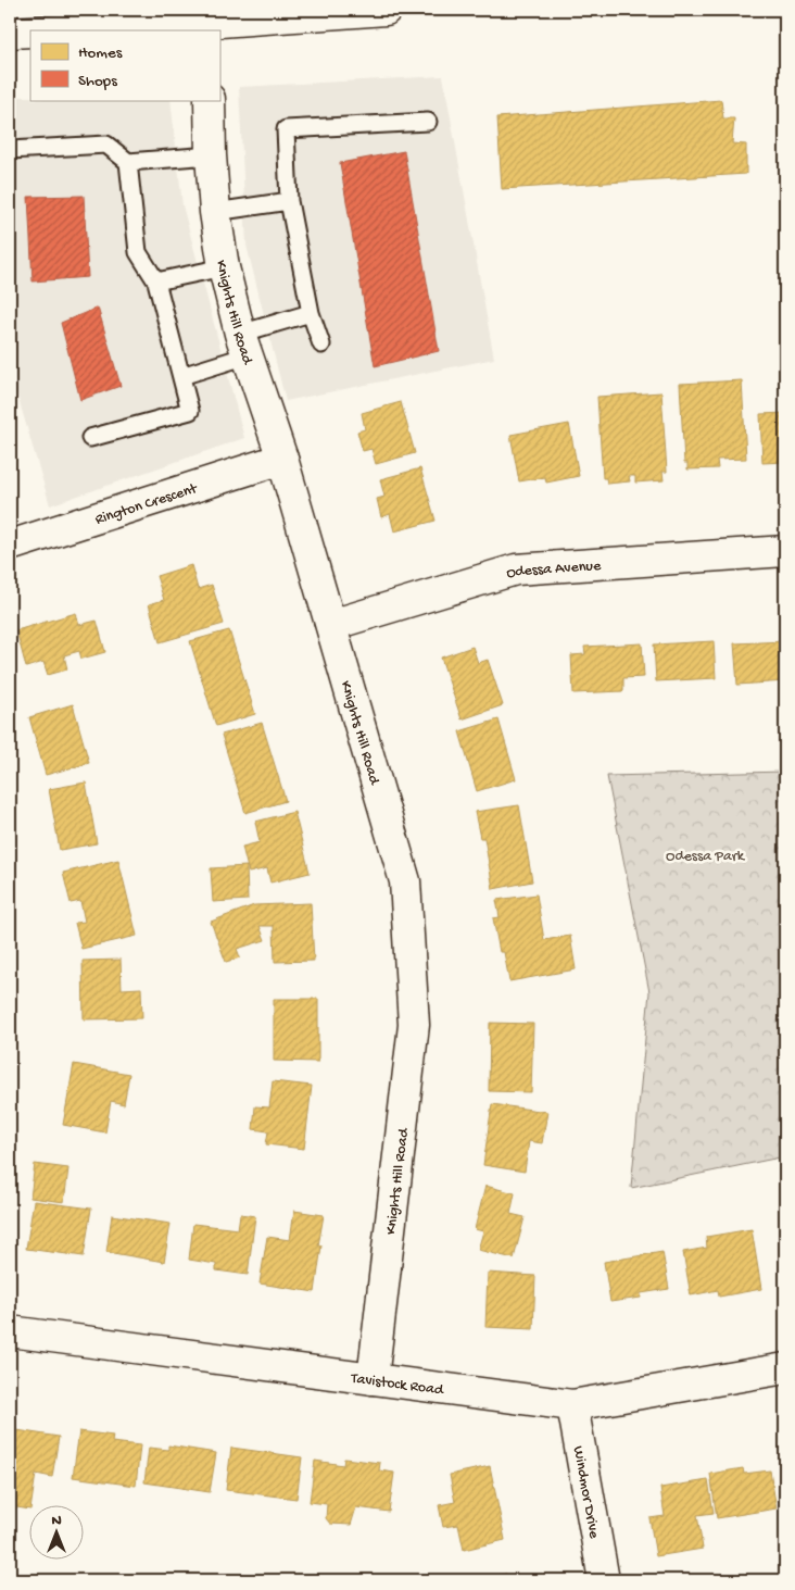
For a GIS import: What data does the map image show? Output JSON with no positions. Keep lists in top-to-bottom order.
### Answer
{
  "streets": {
    "street": [
      "Knights Hill Road",
      "Rington Crescent",
      "Odessa Avenue",
      "Tavistock Road",
      "Windmor Drive"
    ]
  },
  "crossings": [
    ["Knights Hill Road", "Rington Crescent"],
    ["Knights Hill Road", "Odessa Avenue"],
    ["Knights Hill Road", "Tavistock Road"],
    ["Tavistock Road", "Windmor Drive"]
  ],
  "parks": ["Odessa Park"],
  "legend": ["Homes", "Shops"],
  "north": "top"
}
